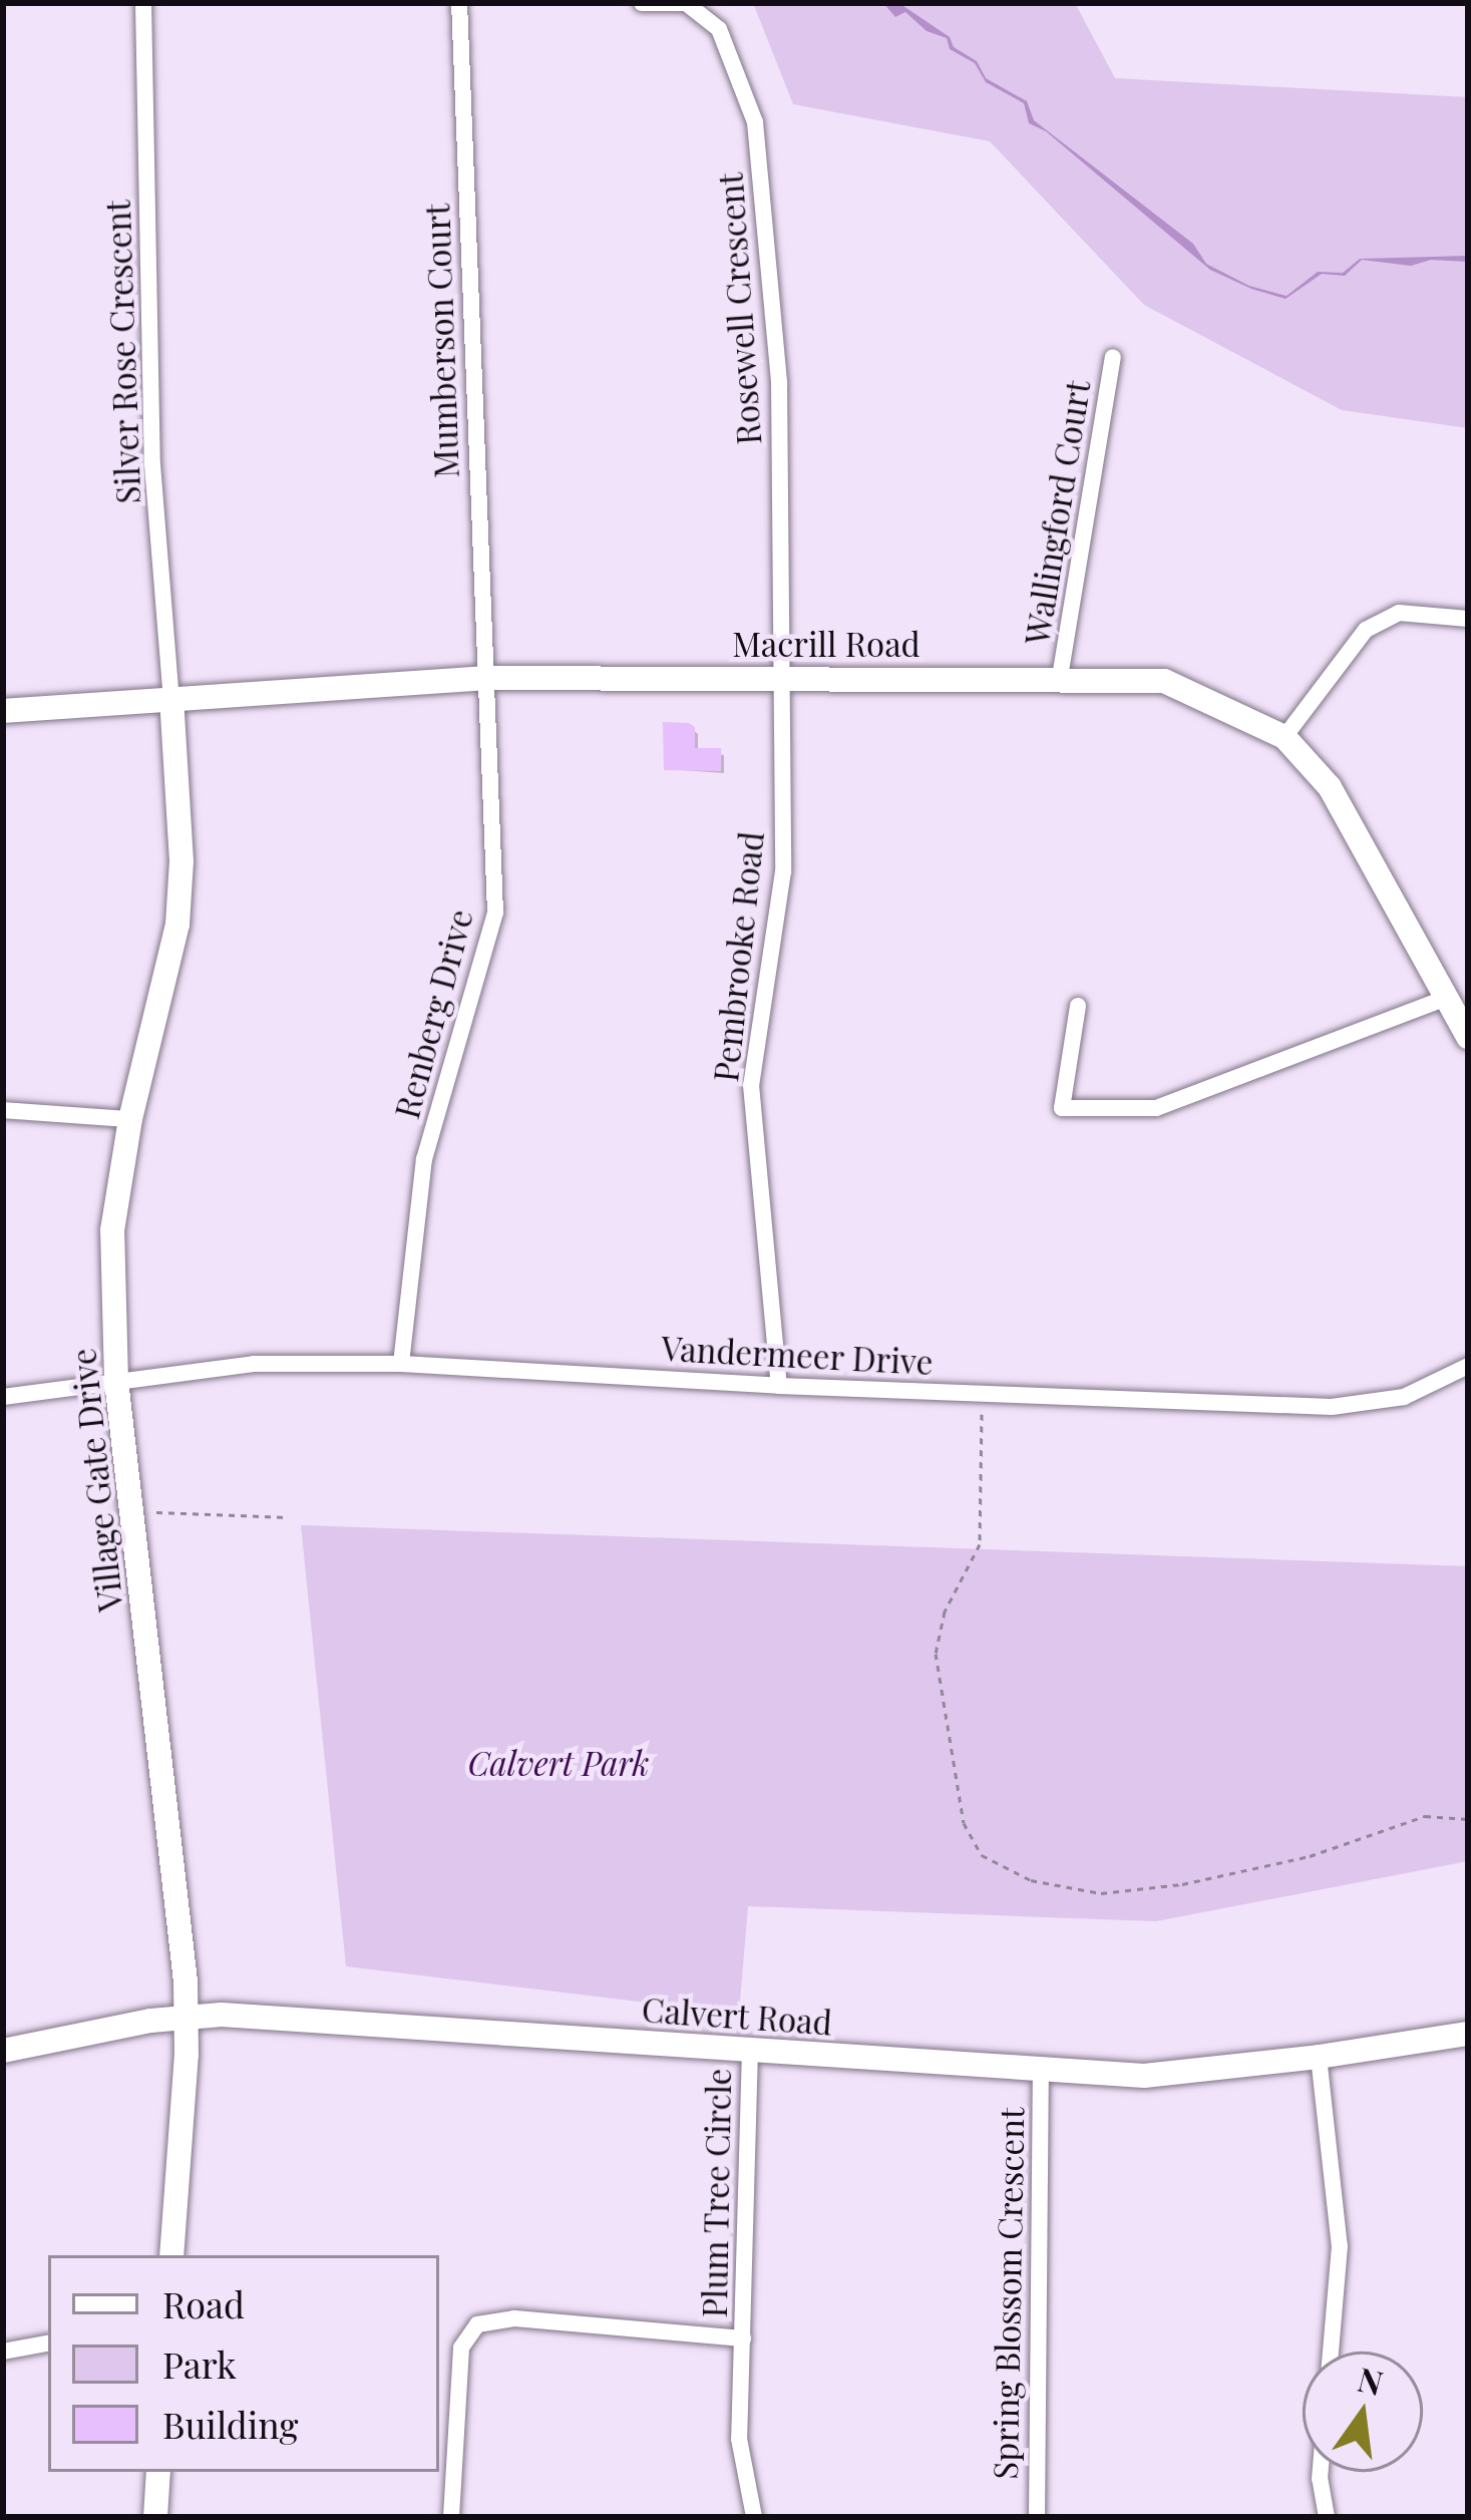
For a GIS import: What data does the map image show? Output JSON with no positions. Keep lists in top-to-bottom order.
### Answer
{
  "streets": {
    "street": [
      "Rosewell Crescent",
      "Mumberson Court",
      "Silver Rose Crescent",
      "Wallingford Court",
      "Macrill Road",
      "Pembrooke Road",
      "Renberg Drive",
      "Vandermeer Drive",
      "Village Gate Drive",
      "Calvert Road",
      "Plum Tree Circle",
      "Spring Blossom Crescent"
    ]
  },
  "crossings": [
    ["Rosewell Crescent", "Macrill Road"],
    ["Rosewell Crescent", "Pembrooke Road"],
    ["Mumberson Court", "Macrill Road"],
    ["Mumberson Court", "Renberg Drive"],
    ["Silver Rose Crescent", "Macrill Road"],
    ["Silver Rose Crescent", "Village Gate Drive"],
    ["Wallingford Court", "Macrill Road"],
    ["Macrill Road", "Pembrooke Road"],
    ["Macrill Road", "Renberg Drive"],
    ["Macrill Road", "Village Gate Drive"],
    ["Pembrooke Road", "Vandermeer Drive"],
    ["Renberg Drive", "Vandermeer Drive"],
    ["Vandermeer Drive", "Village Gate Drive"],
    ["Village Gate Drive", "Calvert Road"],
    ["Calvert Road", "Plum Tree Circle"],
    ["Calvert Road", "Spring Blossom Crescent"]
  ],
  "parks": ["Calvert Park"],
  "legend": ["Road", "Park", "Building"],
  "north": "top"
}
